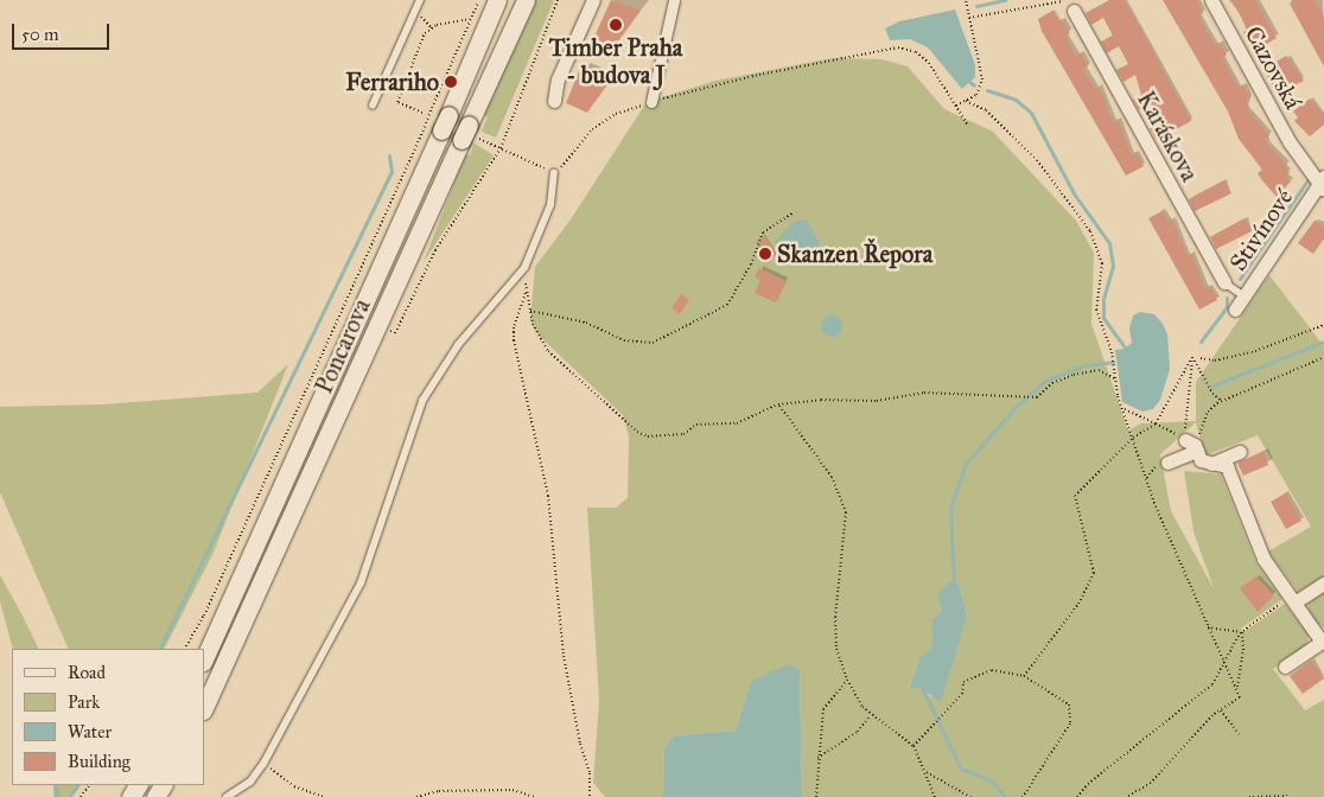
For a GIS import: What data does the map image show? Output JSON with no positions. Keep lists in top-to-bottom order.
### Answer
{
  "streets": {
    "main road": ["Poncarova"],
    "street": ["Cazovská", "Karáskova", "Stivínové"]
  },
  "crossings": [
    ["Cazovská", "Stivínové"]
  ],
  "places": ["Timber Praha - budova J", "Ferrariho", "Skanzen Řepora"],
  "legend": [
    "Road",
    "Park",
    "Water",
    "Building"
  ],
  "scale_bar": "50 m"
}
